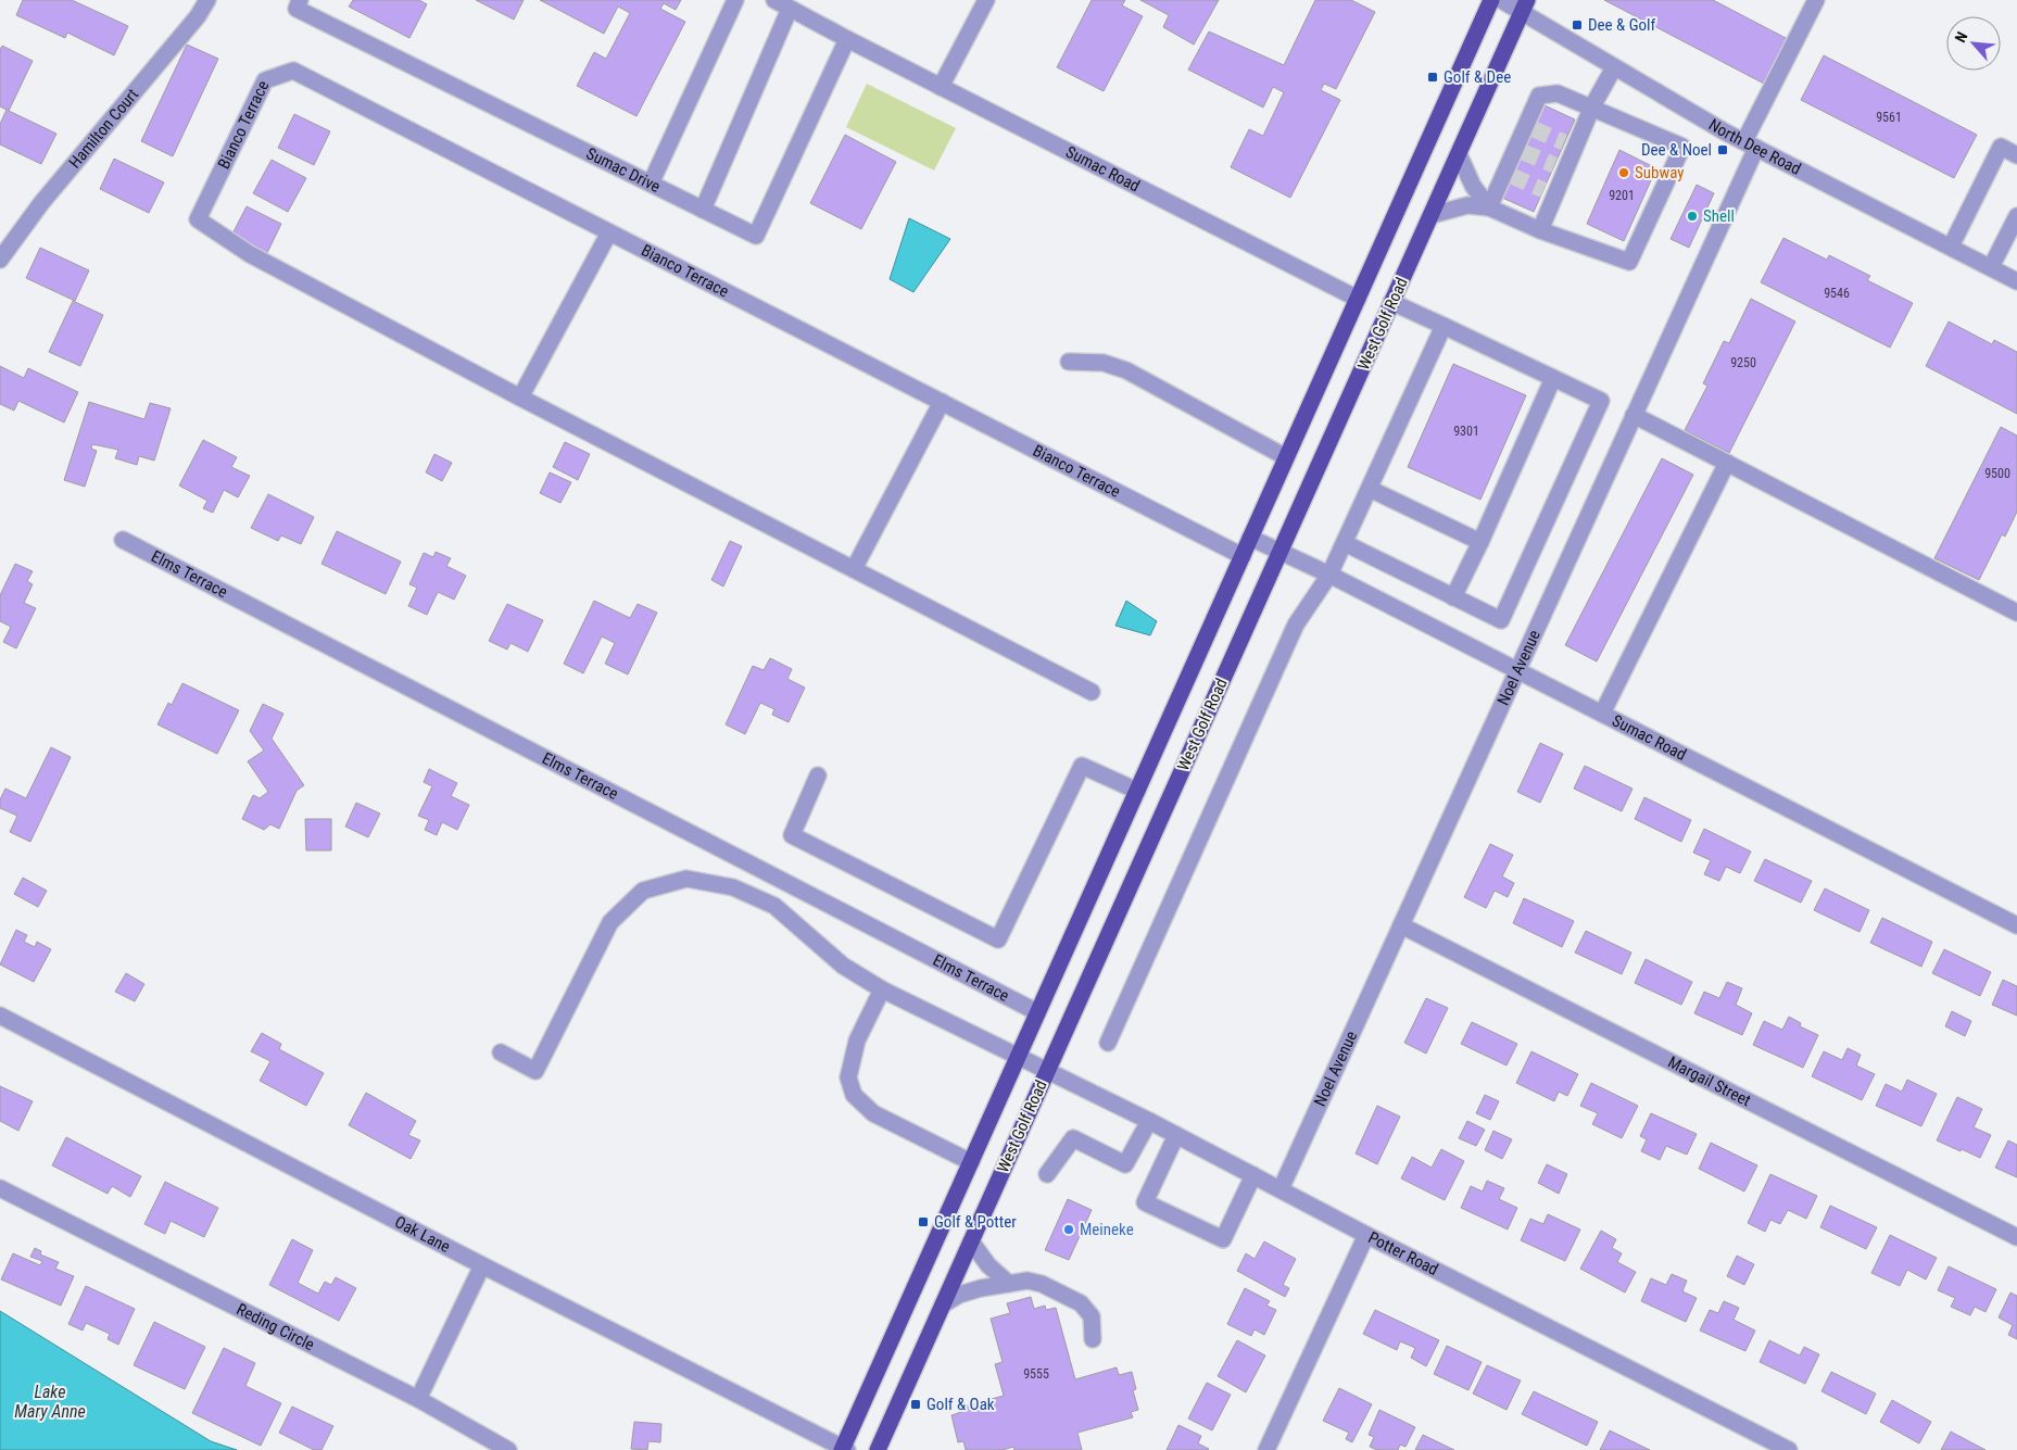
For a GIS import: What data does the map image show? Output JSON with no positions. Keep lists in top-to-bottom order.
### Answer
{
  "streets": {
    "main road": ["West Golf Road"],
    "street": [
      "Bianco Terrace",
      "Hamilton Court",
      "North Dee Road",
      "Sumac Road",
      "Sumac Drive",
      "Elms Terrace",
      "Noel Avenue",
      "Margail Street",
      "Oak Lane",
      "Potter Road",
      "Reding Circle"
    ]
  },
  "crossings": [
    ["Bianco Terrace", "West Golf Road"],
    ["North Dee Road", "West Golf Road"],
    ["North Dee Road", "Noel Avenue"],
    ["Sumac Road", "Sumac Drive"],
    ["Sumac Road", "West Golf Road"],
    ["Sumac Road", "Noel Avenue"],
    ["West Golf Road", "Elms Terrace"],
    ["West Golf Road", "Oak Lane"],
    ["West Golf Road", "Potter Road"],
    ["Noel Avenue", "Margail Street"],
    ["Noel Avenue", "Potter Road"]
  ],
  "water": ["Lake Mary Anne"],
  "places": {
    "transit": [
      "Dee & Golf",
      "Golf & Dee",
      "Dee & Noel",
      "Golf & Potter",
      "Golf & Oak"
    ],
    "other": ["Subway", "Shell", "Meineke"]
  },
  "house_numbers": [
    "9561",
    "9201",
    "9546",
    "9250",
    "9301",
    "9500",
    "9555"
  ],
  "north": "top left"
}
